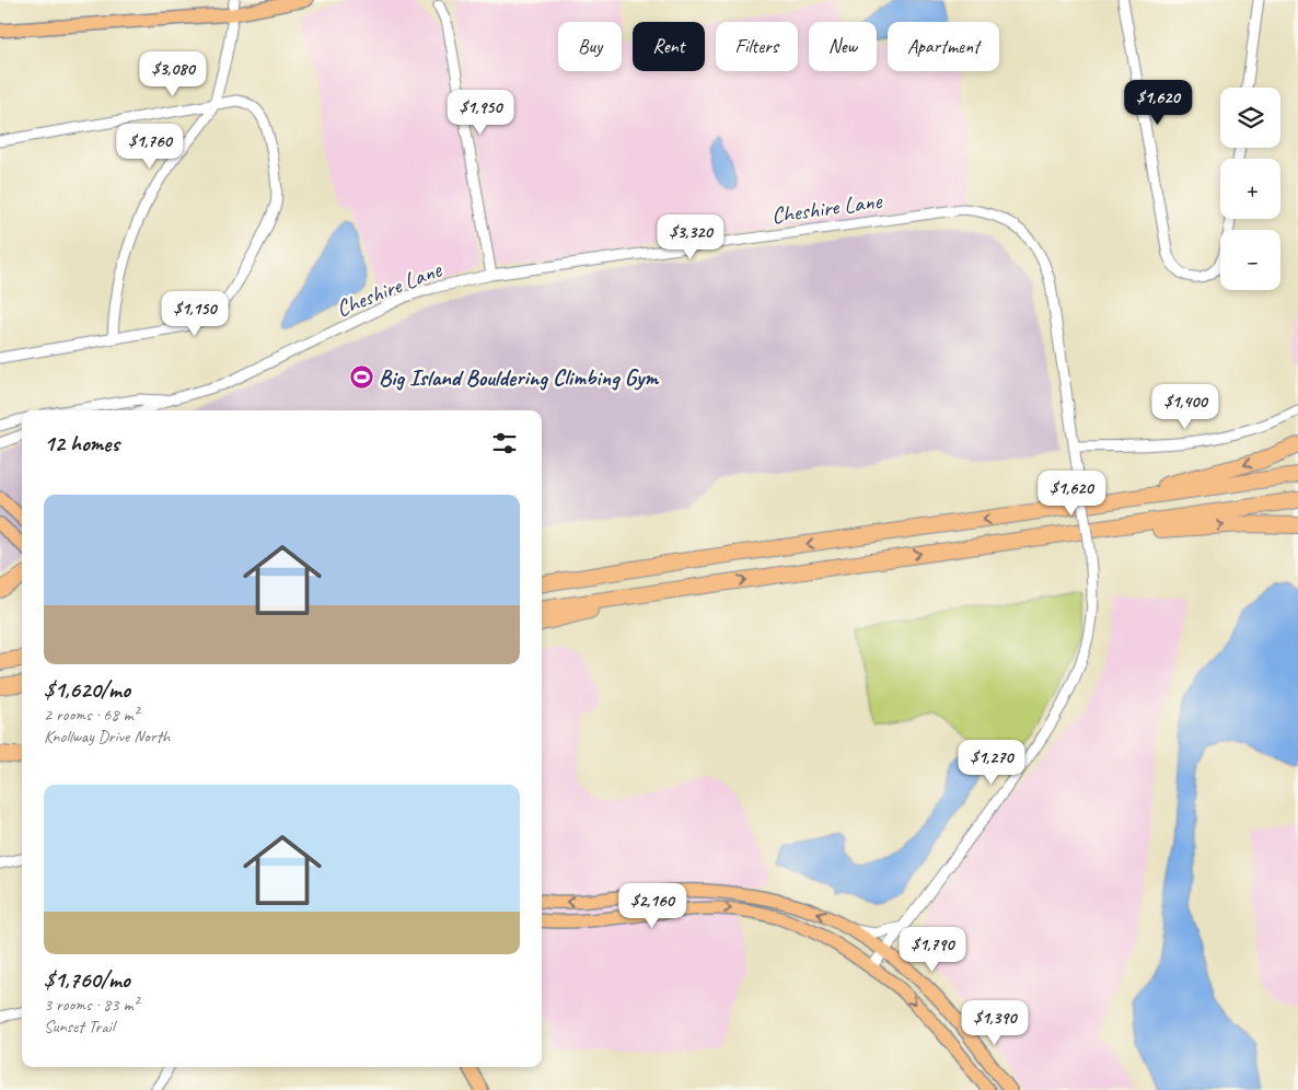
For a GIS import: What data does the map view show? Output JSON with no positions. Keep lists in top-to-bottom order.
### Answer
{
  "streets": {
    "street": ["Cheshire Lane"]
  },
  "places": {
    "sports": ["Big Island Bouldering Climbing Gym"]
  },
  "page": {
    "chip": [
      "Buy",
      "Rent",
      "Filters",
      "New",
      "Apartment"
    ],
    "price": [
      "$3,080",
      "$1,620",
      "$1,950",
      "$1,760",
      "$3,320",
      "$1,150",
      "$1,400",
      "$1,620",
      "$1,270",
      "$2,160",
      "$1,790",
      "$1,390"
    ],
    "map_buttons": ["+", "−"],
    "heading": "12 homes",
    "list": [
      {
        "name": "$1,620/mo",
        "note": "2 rooms · 68 m² · Knollway Drive North"
      },
      {
        "name": "$1,760/mo",
        "note": "3 rooms · 83 m² · Sunset Trail"
      }
    ]
  }
}
